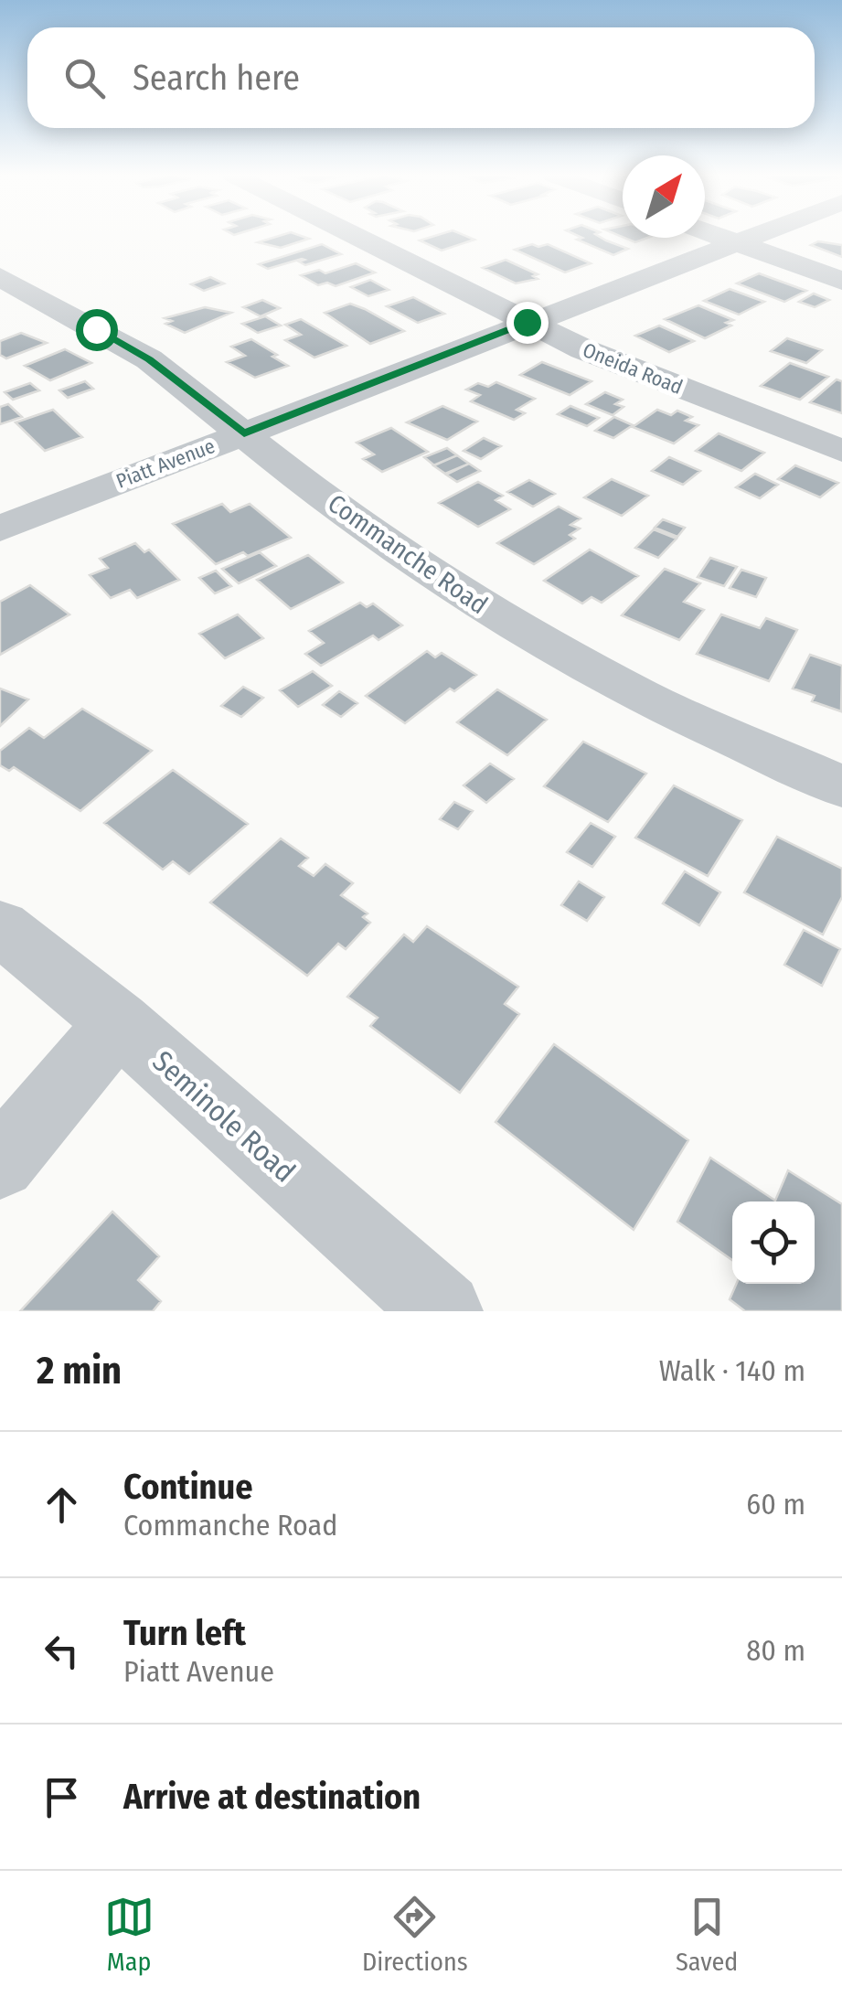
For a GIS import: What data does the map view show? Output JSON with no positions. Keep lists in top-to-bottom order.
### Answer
{
  "streets": {
    "street": [
      "Oneida Road",
      "Piatt Avenue",
      "Commanche Road",
      "Seminole Road"
    ]
  },
  "crossings": [
    ["Oneida Road", "Piatt Avenue"],
    ["Piatt Avenue", "Commanche Road"]
  ],
  "north": "top right",
  "page": {
    "search": "Search here",
    "heading": ["2 min", "Walk · 140 m"],
    "list": [
      ["Continue", "Commanche Road", "60 m"],
      ["Turn left", "Piatt Avenue", "80 m"],
      "Arrive at destination"
    ],
    "nav": ["Map", "Directions", "Saved"]
  }
}
